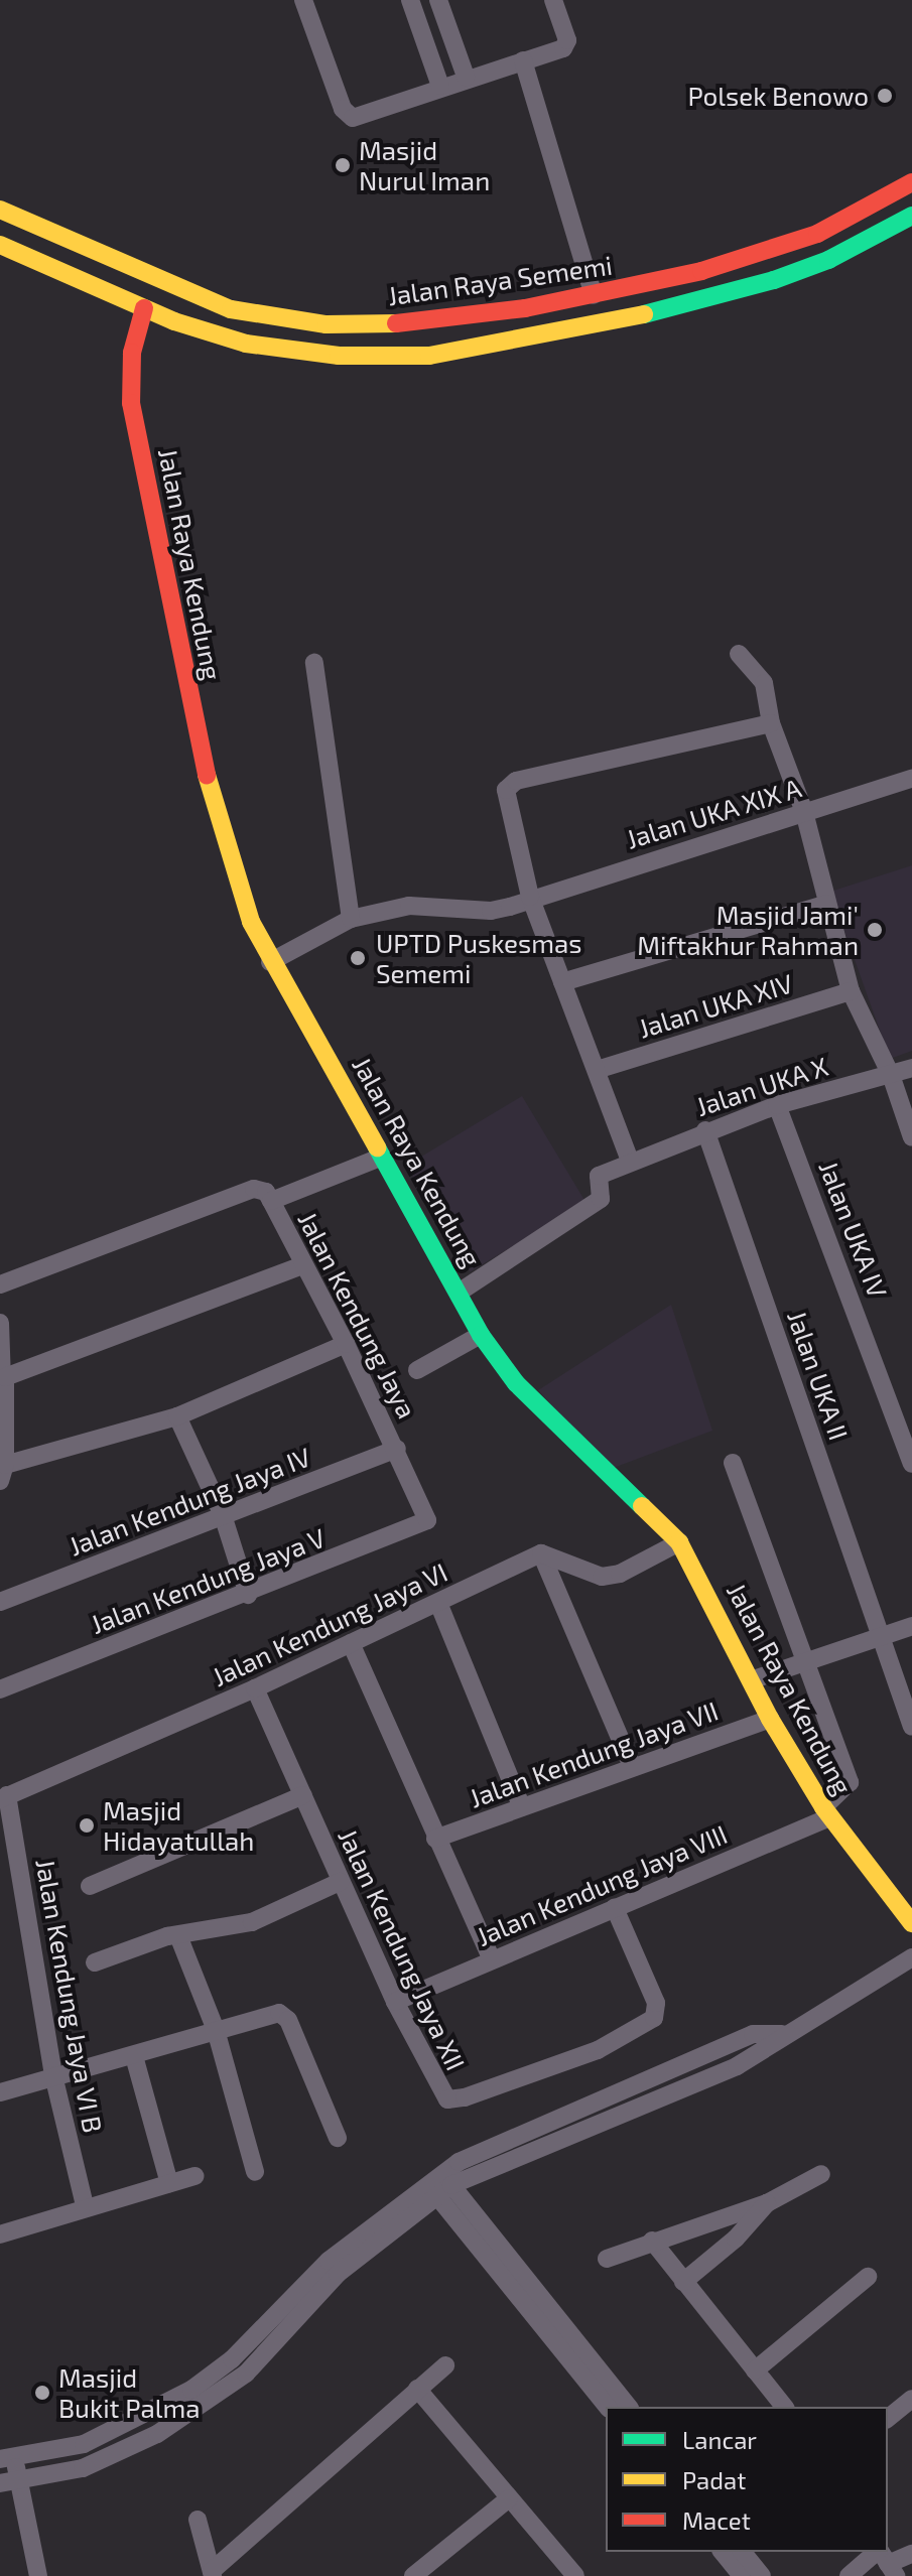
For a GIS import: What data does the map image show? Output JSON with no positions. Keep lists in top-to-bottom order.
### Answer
{
  "streets": {
    "main road": ["Jalan Raya Sememi", "Jalan Raya Kendung"],
    "street": [
      "Jalan UKA XIX A",
      "Jalan UKA XIV",
      "Jalan UKA X",
      "Jalan UKA IV",
      "Jalan Kendung Jaya",
      "Jalan UKA II",
      "Jalan Kendung Jaya IV",
      "Jalan Kendung Jaya V",
      "Jalan Kendung Jaya VI",
      "Jalan Kendung Jaya VII",
      "Jalan Kendung Jaya VIII",
      "Jalan Kendung Jaya XII",
      "Jalan Kendung Jaya VI B"
    ]
  },
  "crossings": [
    ["Jalan Raya Kendung", "Jalan UKA XIX A"],
    ["Jalan Raya Kendung", "Jalan UKA X"],
    ["Jalan Raya Kendung", "Jalan Kendung Jaya"],
    ["Jalan Raya Kendung", "Jalan Kendung Jaya VII"],
    ["Jalan Raya Kendung", "Jalan Kendung Jaya VIII"],
    ["Jalan UKA X", "Jalan UKA IV"],
    ["Jalan UKA X", "Jalan UKA II"],
    ["Jalan Kendung Jaya", "Jalan Kendung Jaya IV"],
    ["Jalan Kendung Jaya", "Jalan Kendung Jaya V"],
    ["Jalan Kendung Jaya VI", "Jalan Kendung Jaya XII"],
    ["Jalan Kendung Jaya VI", "Jalan Kendung Jaya VI B"],
    ["Jalan Kendung Jaya VIII", "Jalan Kendung Jaya XII"]
  ],
  "places": [
    "Polsek Benowo",
    "Masjid Nurul Iman",
    "Masjid Jami' Miftakhur Rahman",
    "UPTD Puskesmas Sememi",
    "Masjid Hidayatullah",
    "Masjid Bukit Palma"
  ],
  "legend": ["Lancar", "Padat", "Macet"]
}
